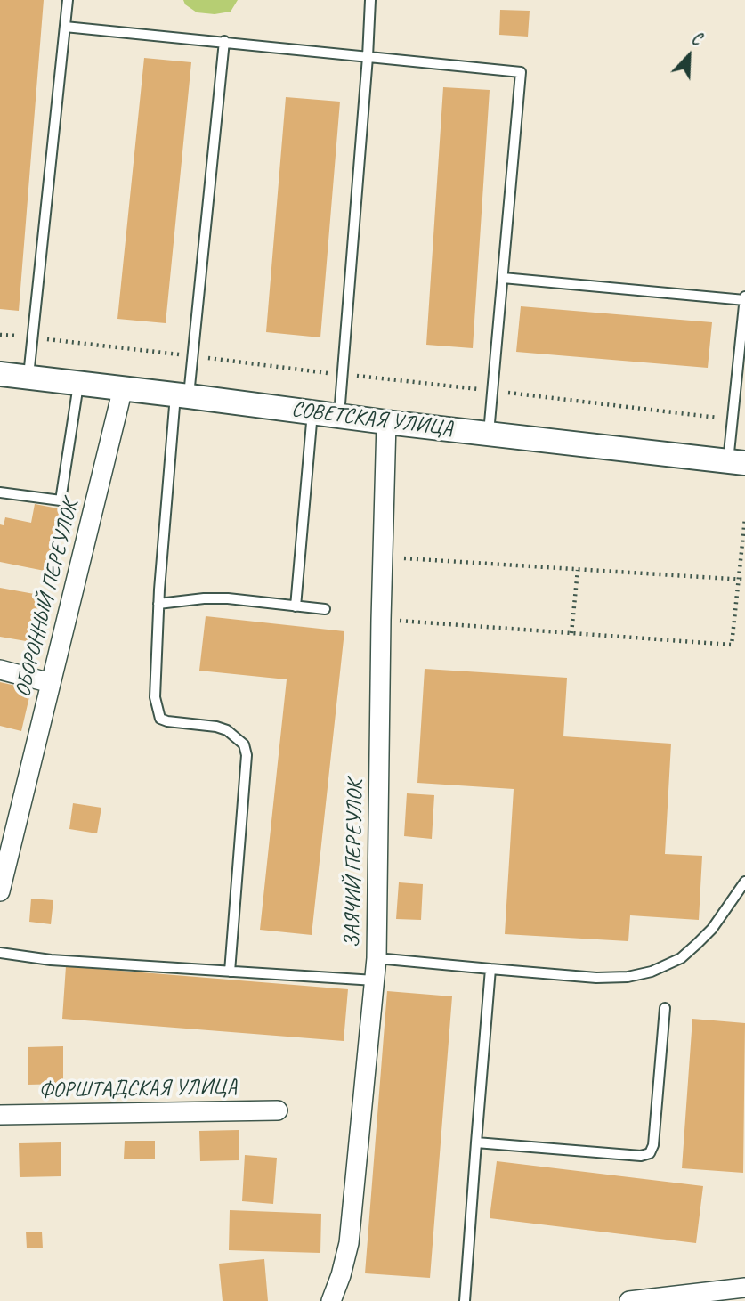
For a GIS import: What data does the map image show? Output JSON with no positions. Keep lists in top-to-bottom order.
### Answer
{
  "streets": {
    "street": [
      "СОВЕТСКАЯ УЛИЦА",
      "ОБОРОННЫЙ ПЕРЕУЛОК",
      "ЗАЯЧИЙ ПЕРЕУЛОК",
      "ФОРШТАДСКАЯ УЛИЦА"
    ]
  },
  "crossings": [
    ["СОВЕТСКАЯ УЛИЦА", "ОБОРОННЫЙ ПЕРЕУЛОК"],
    ["СОВЕТСКАЯ УЛИЦА", "ЗАЯЧИЙ ПЕРЕУЛОК"]
  ],
  "north": "top right"
}
